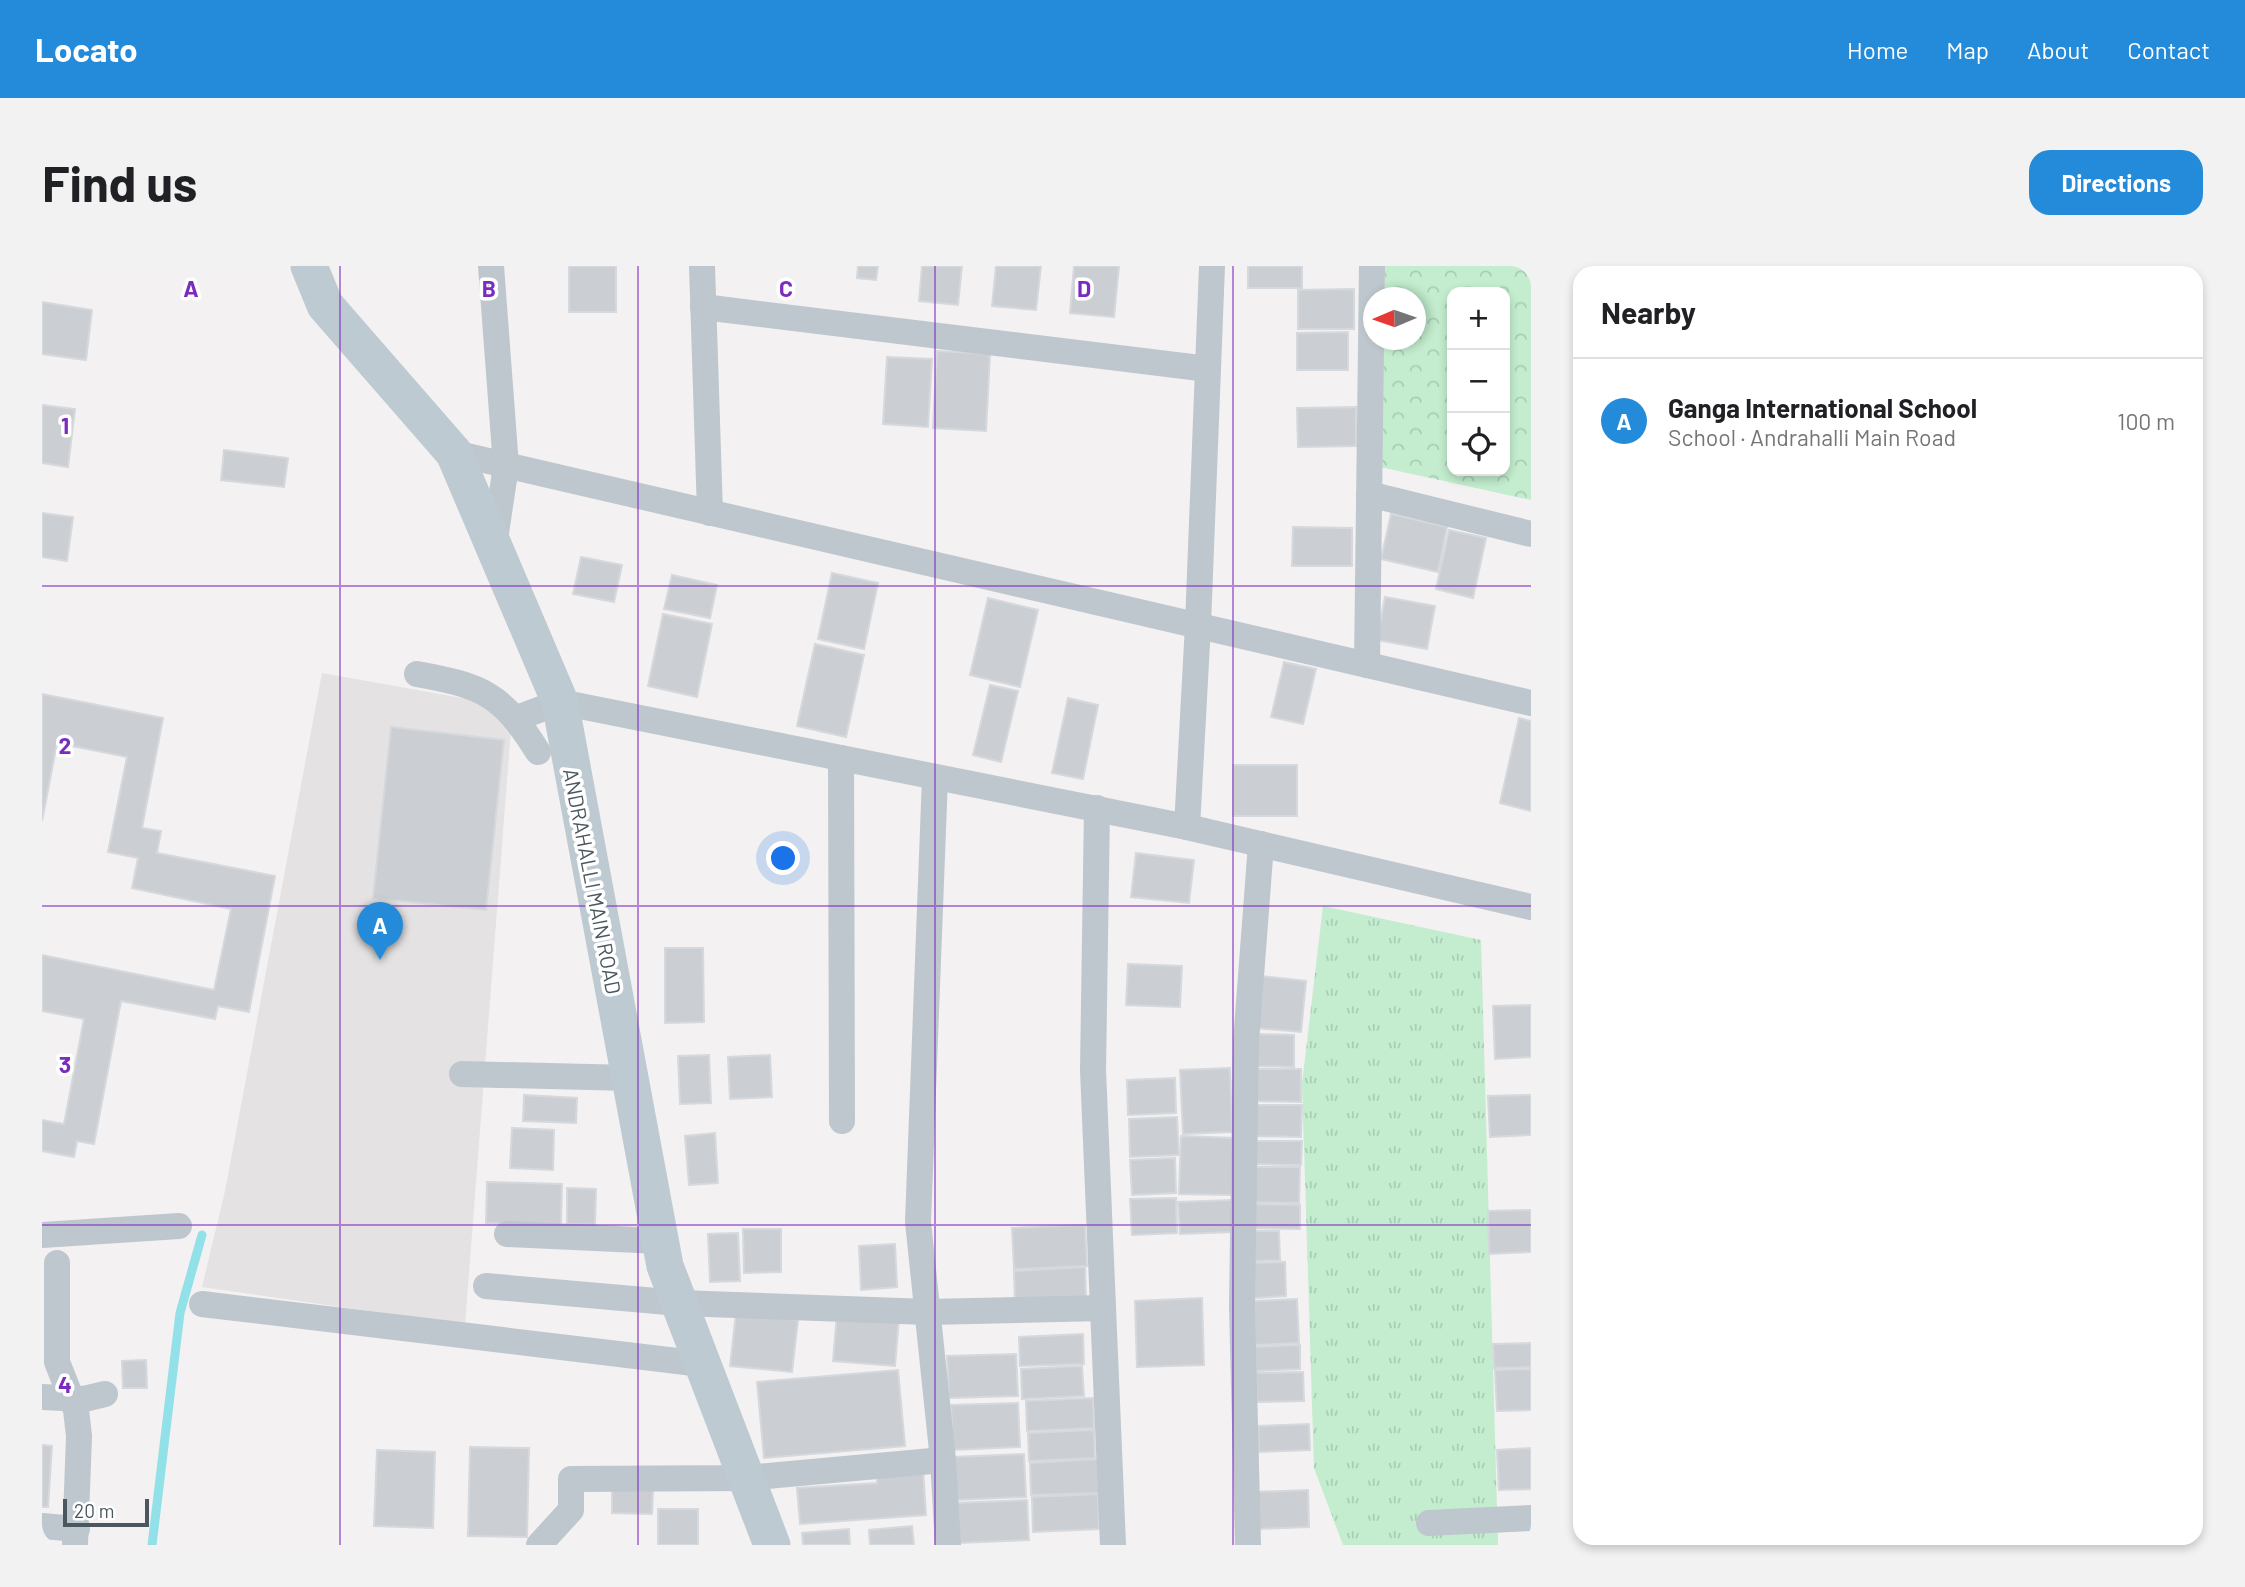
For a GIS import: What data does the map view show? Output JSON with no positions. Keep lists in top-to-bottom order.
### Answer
{
  "streets": {
    "main road": ["ANDRAHALLI MAIN ROAD"]
  },
  "scale_bar": "20 m",
  "north": "left",
  "page": {
    "header": "Locato",
    "nav": [
      "Home",
      "Map",
      "About",
      "Contact"
    ],
    "buttons": "Directions",
    "title": "Find us",
    "heading": "Nearby",
    "map_buttons": ["+", "−"],
    "list": [
      {
        "mark": "A",
        "name": "Ganga International School",
        "note": "School · Andrahalli Main Road",
        "value": "100 m"
      }
    ],
    "pins": "A",
    "scale": "20 m"
  },
  "grid": {
    "columns": [
      "A",
      "B",
      "C",
      "D"
    ],
    "rows": [
      "1",
      "2",
      "3",
      "4"
    ]
  }
}
